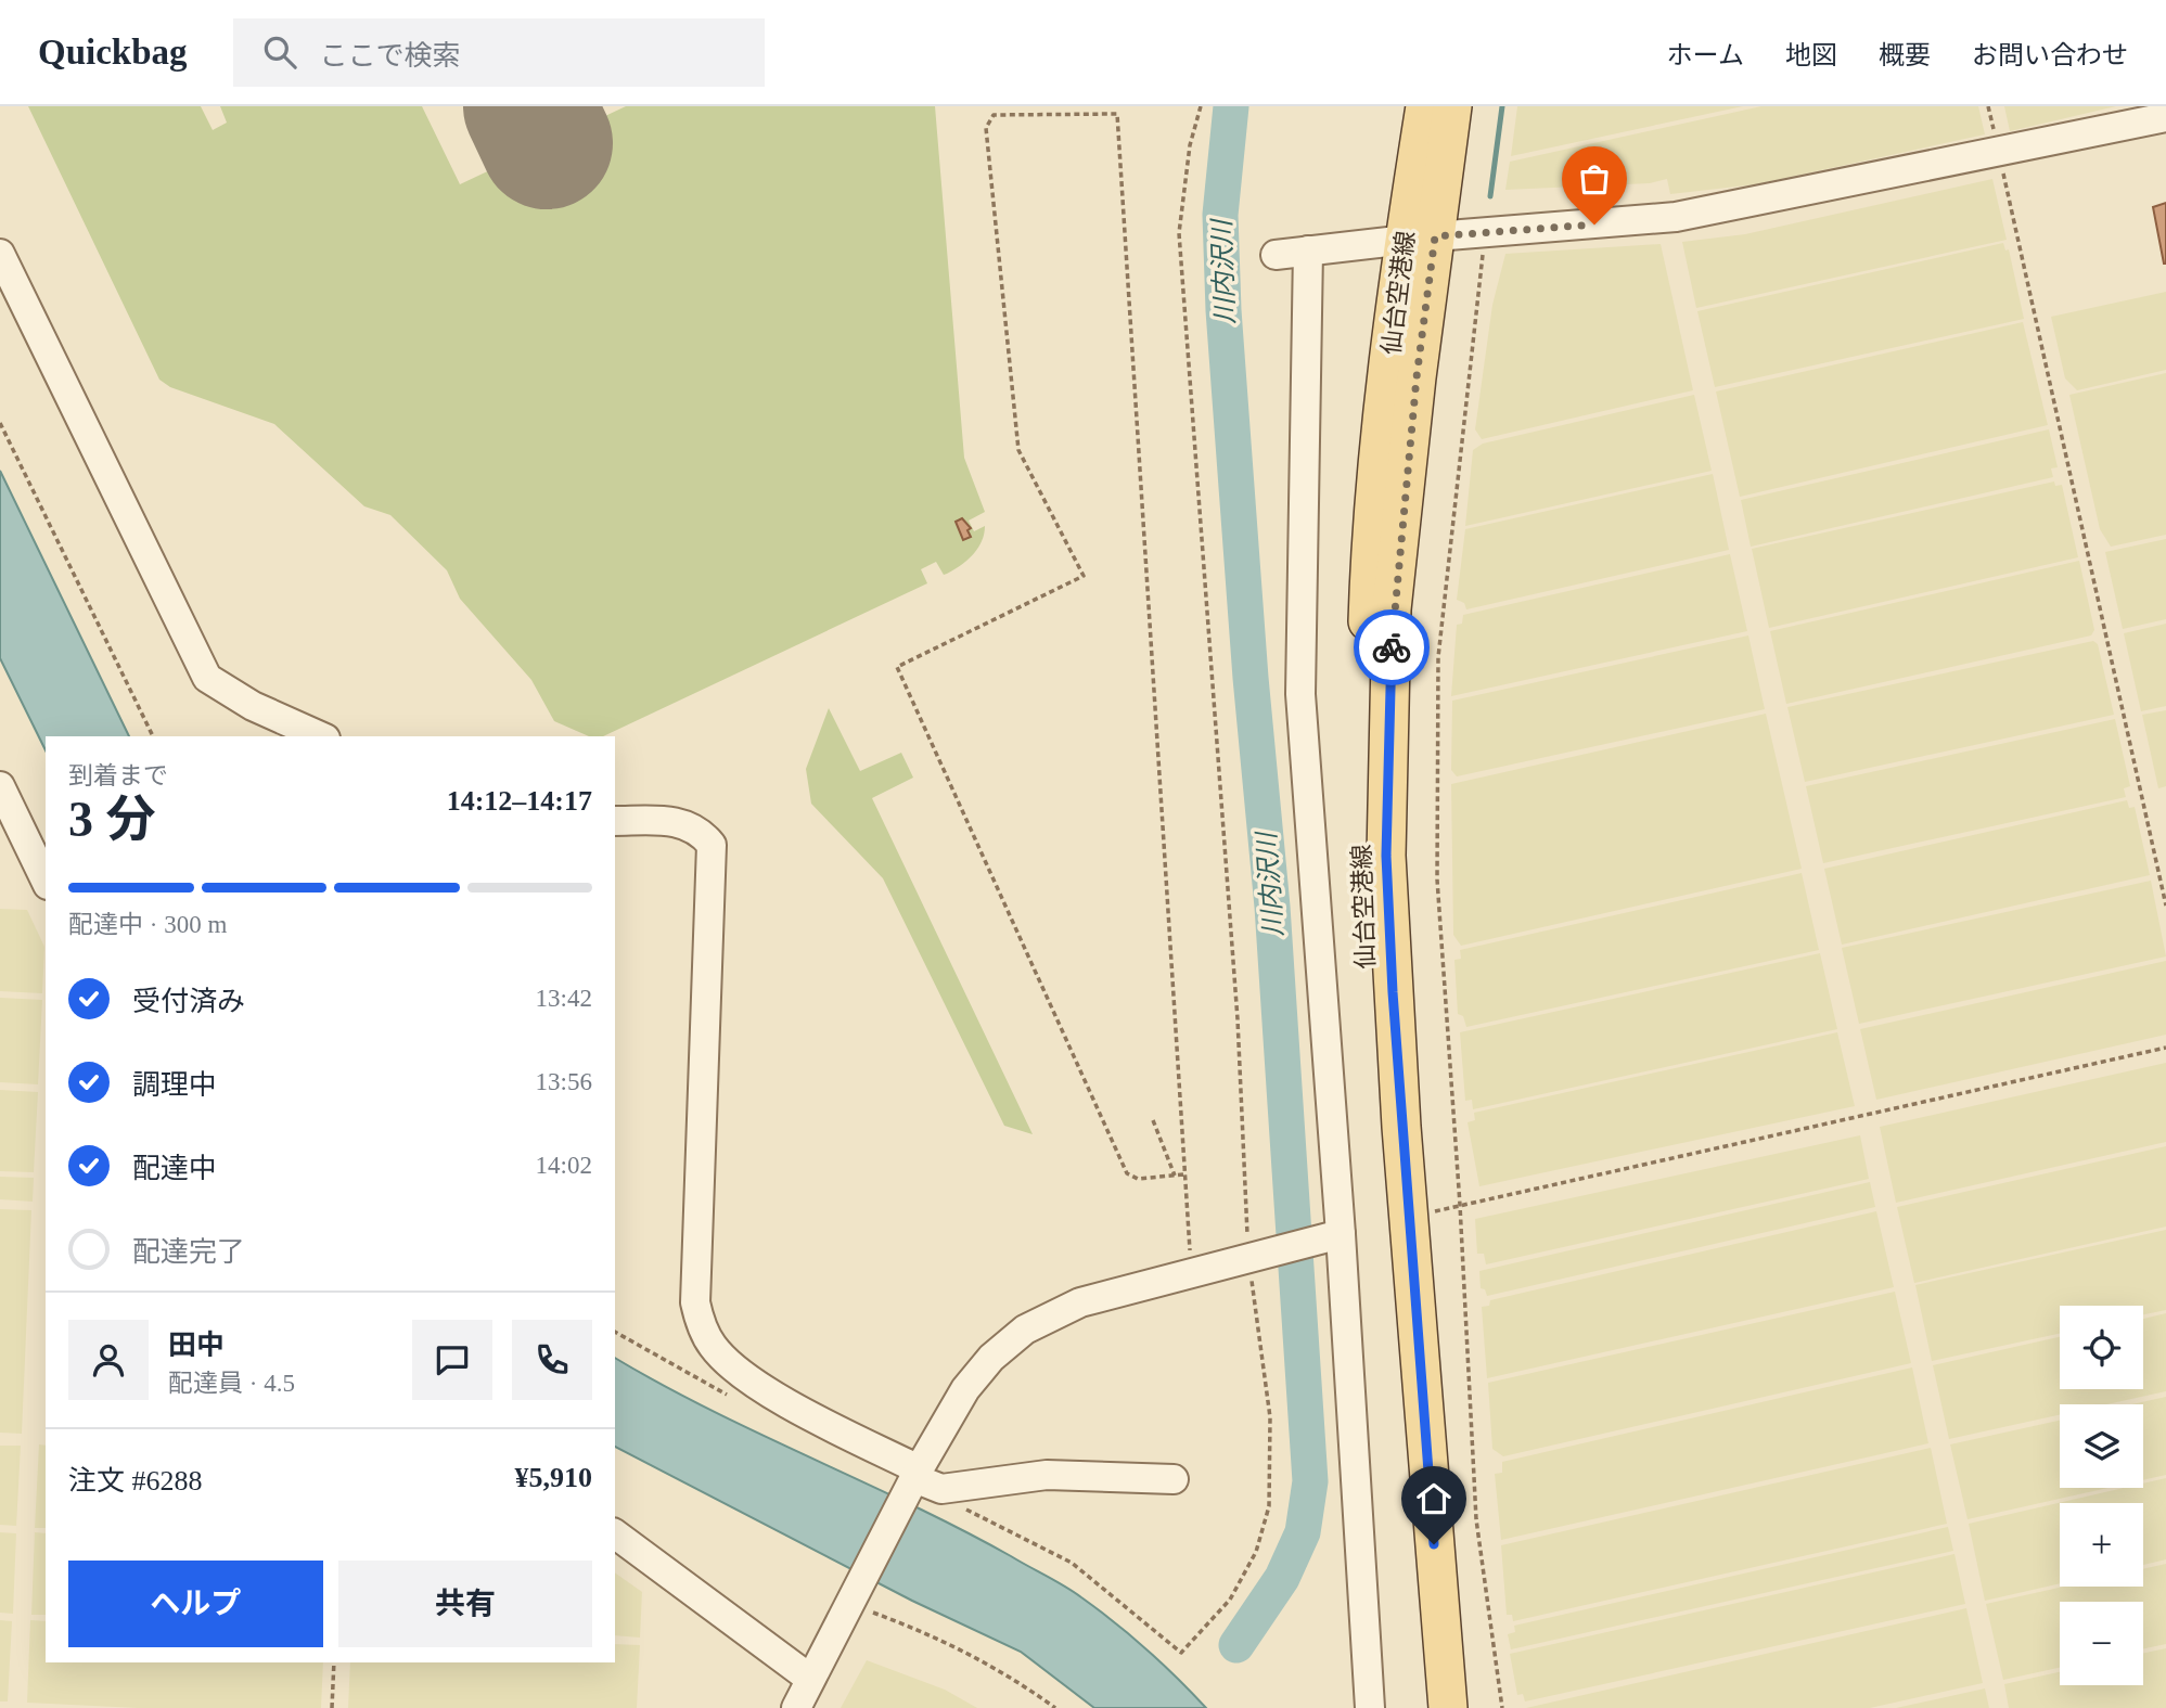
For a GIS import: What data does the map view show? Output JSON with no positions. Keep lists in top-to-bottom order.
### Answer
{
  "streets": {
    "main road": ["仙台空港線"]
  },
  "water": ["川内沢川"],
  "page": {
    "header": "Quickbag",
    "search": "ここで検索",
    "nav": [
      "ホーム",
      "地図",
      "概要",
      "お問い合わせ"
    ],
    "heading": ["3 分", "到着まで", "14:12–14:17"],
    "panel": [
      "田中",
      "配達員 · 4.5",
      "注文 #6288",
      "¥5,910"
    ],
    "bar": "配達中 · 300 m",
    "list": [
      ["受付済み", "13:42"],
      ["調理中", "13:56"],
      ["配達中", "14:02"],
      "配達完了"
    ],
    "map_buttons": ["+", "−"],
    "buttons": ["ヘルプ", "共有"]
  }
}
